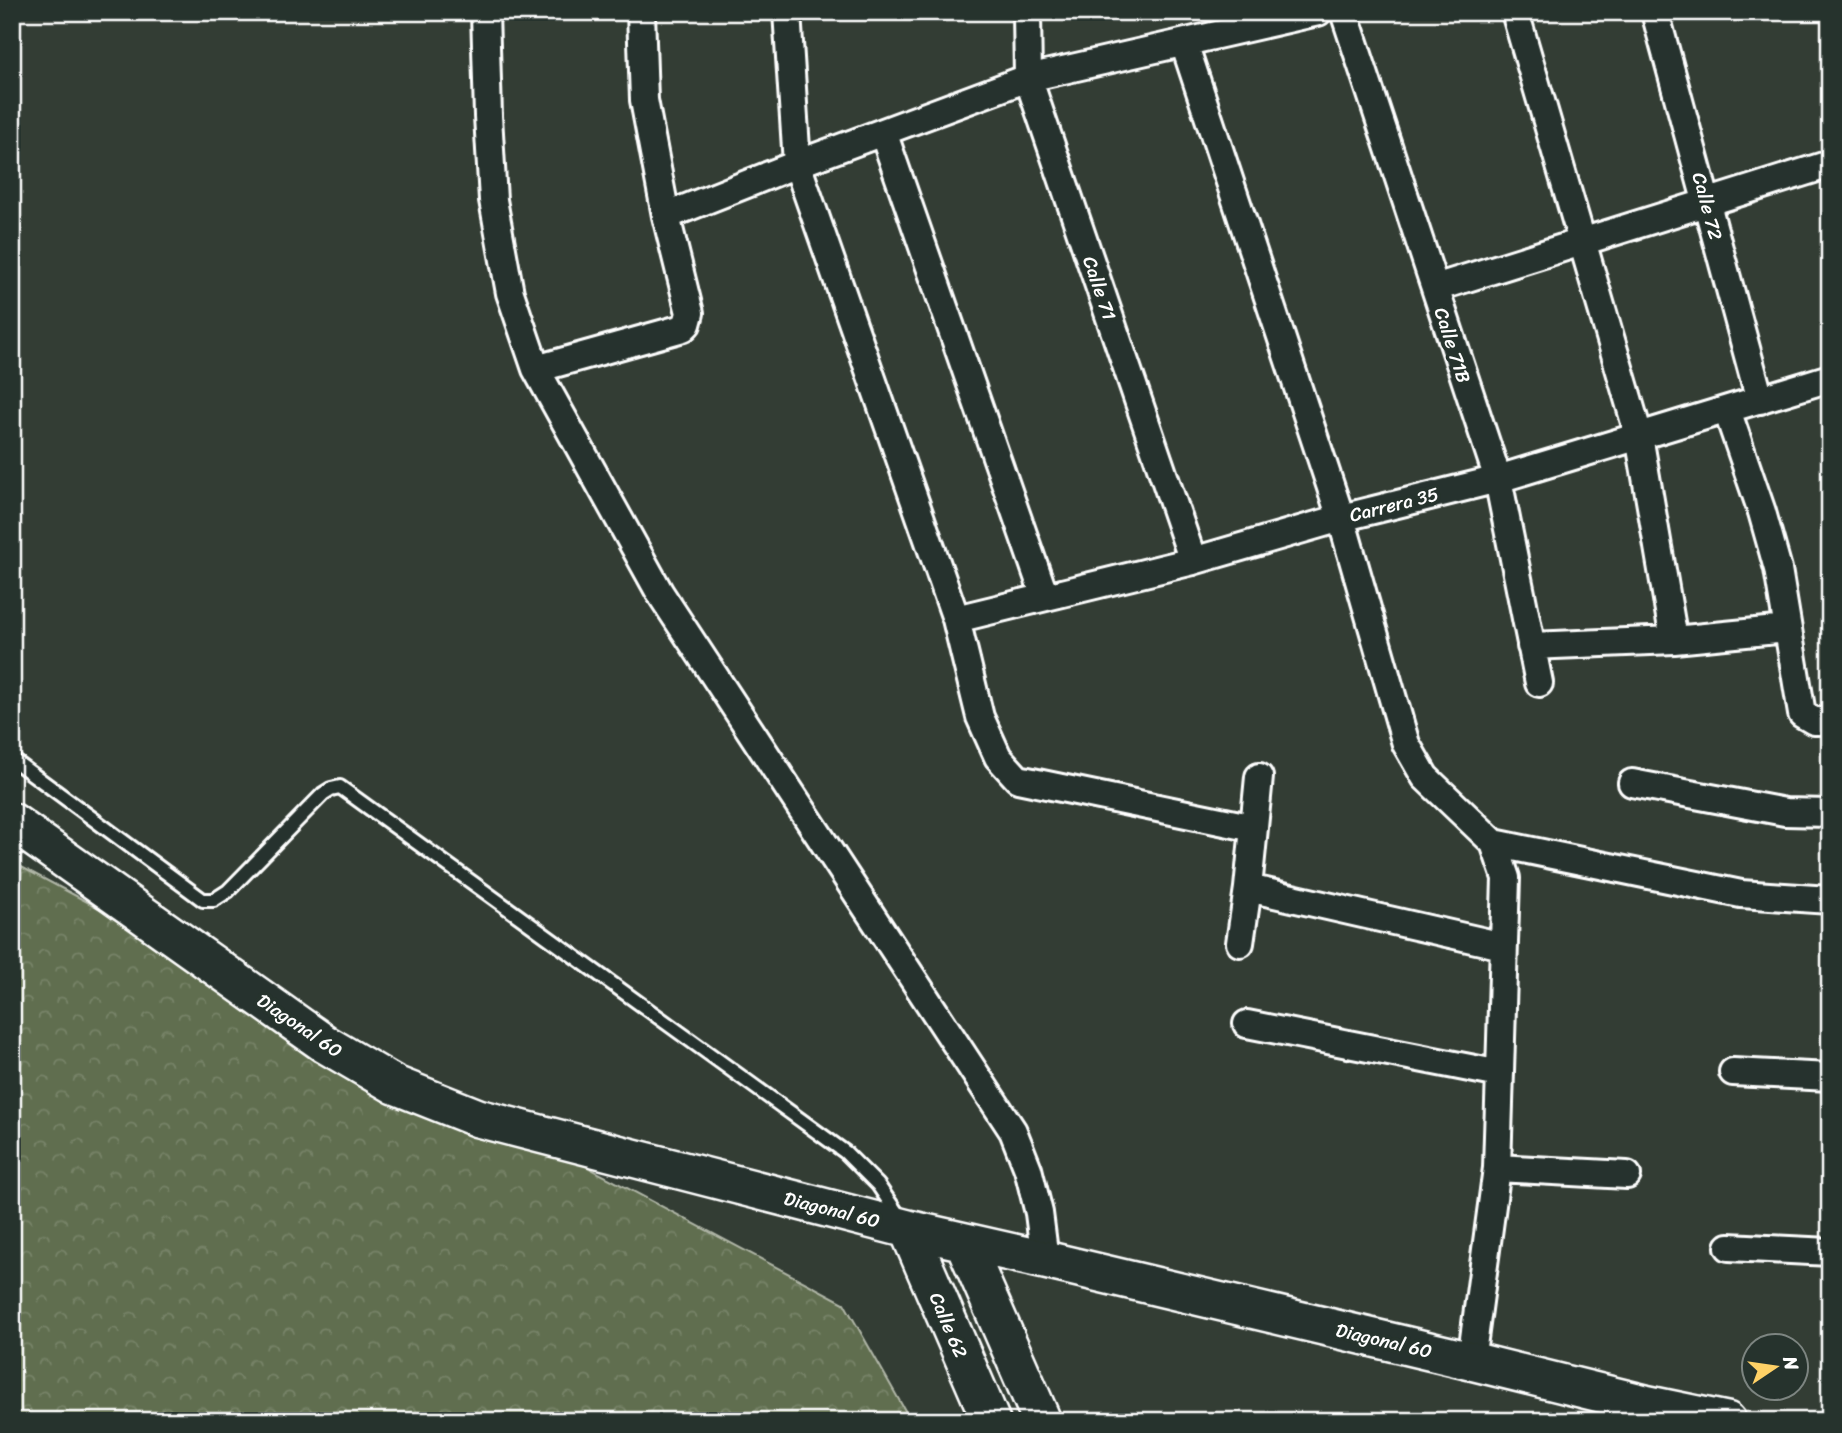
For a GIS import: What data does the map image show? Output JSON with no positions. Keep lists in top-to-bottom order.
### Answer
{
  "streets": {
    "main road": ["Diagonal 60", "Calle 62"],
    "street": [
      "Calle 72",
      "Calle 71",
      "Calle 71B",
      "Carrera 35"
    ]
  },
  "crossings": [
    ["Calle 72", "Carrera 35"],
    ["Calle 71", "Carrera 35"],
    ["Calle 71B", "Carrera 35"],
    ["Diagonal 60", "Calle 62"]
  ],
  "north": "right"
}
